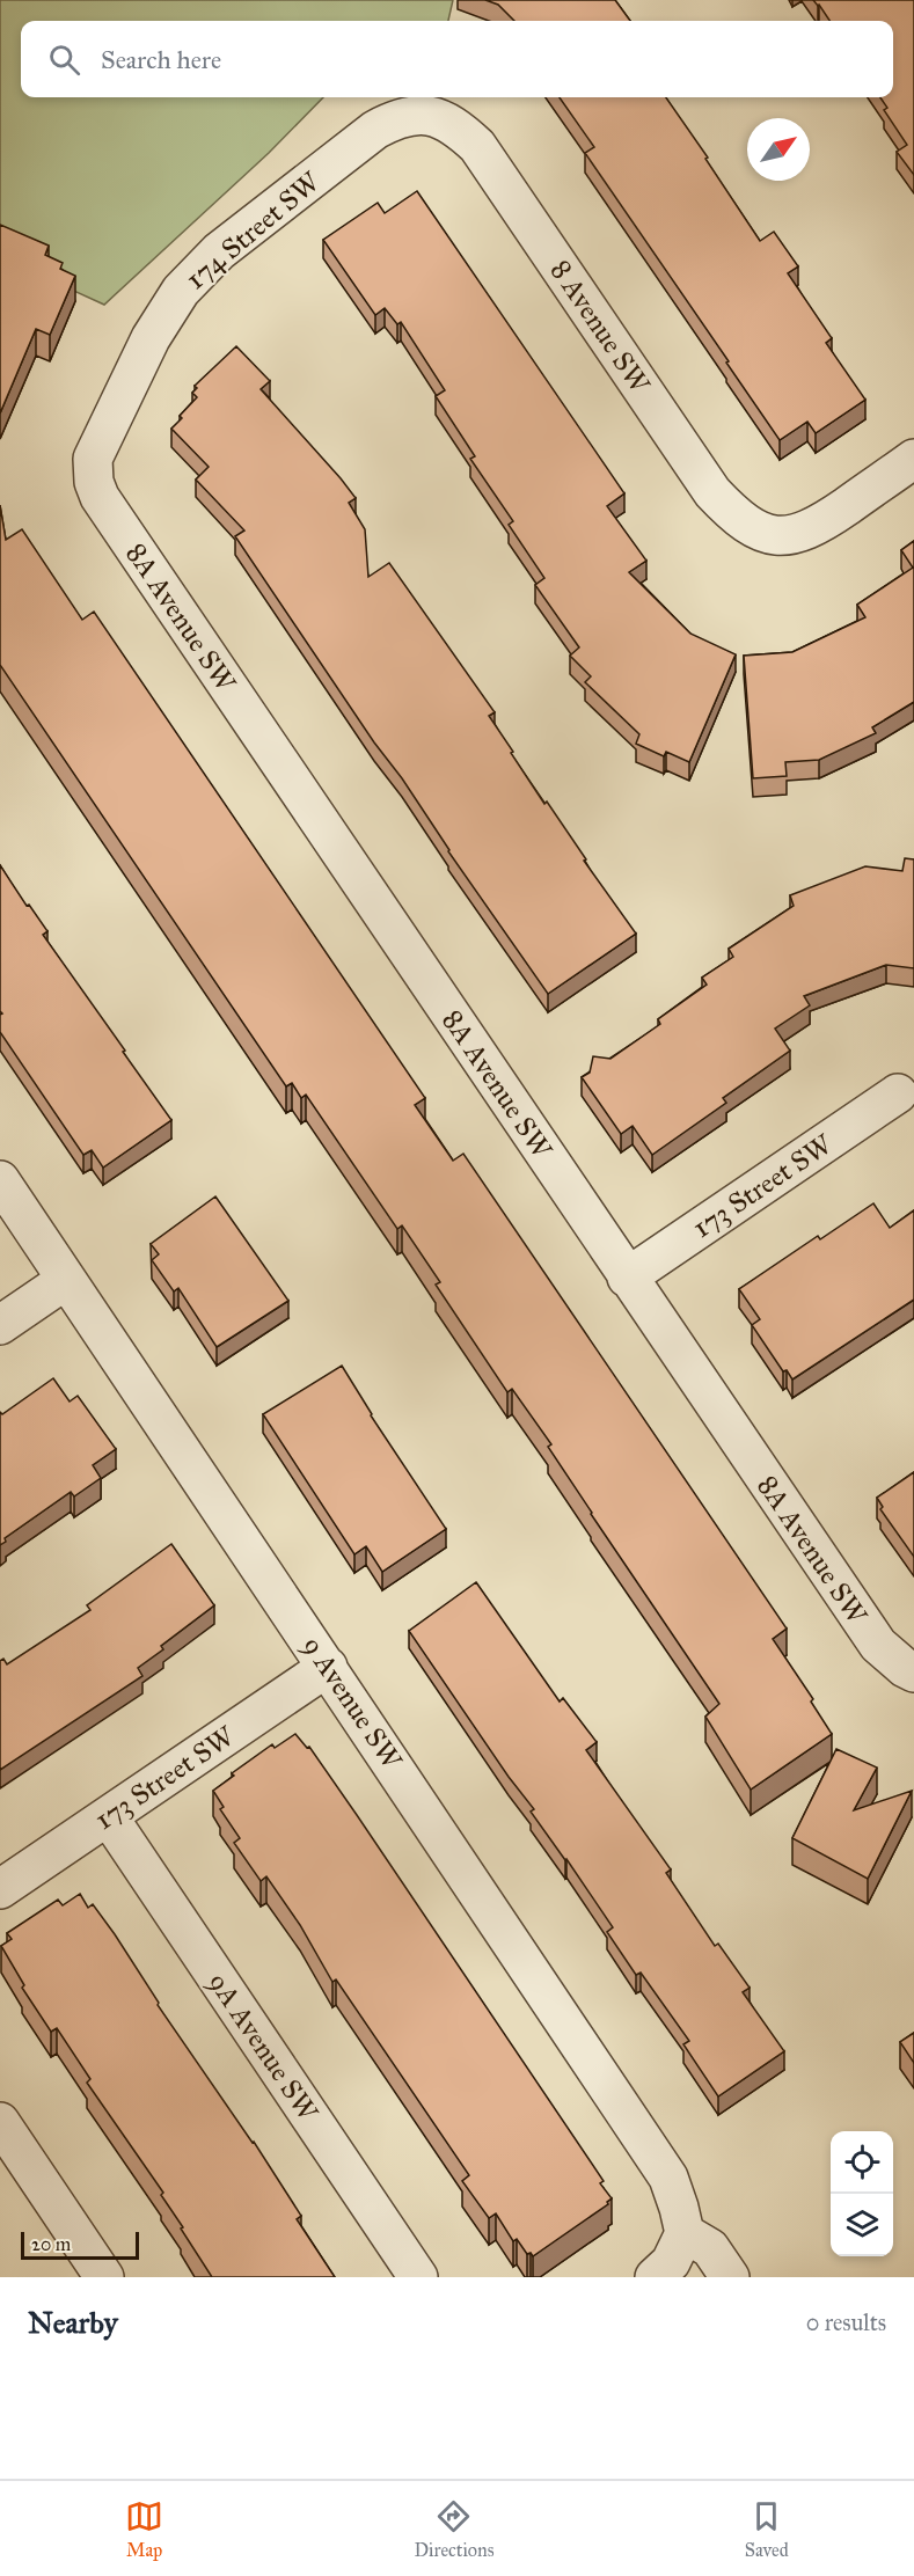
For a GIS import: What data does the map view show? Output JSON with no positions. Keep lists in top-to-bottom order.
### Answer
{
  "streets": {
    "street": [
      "174 Street SW",
      "8 Avenue SW",
      "8A Avenue SW",
      "173 Street SW",
      "9 Avenue SW",
      "9A Avenue SW"
    ]
  },
  "crossings": [
    ["174 Street SW", "8 Avenue SW"],
    ["174 Street SW", "8A Avenue SW"],
    ["8A Avenue SW", "173 Street SW"],
    ["173 Street SW", "9 Avenue SW"],
    ["173 Street SW", "9A Avenue SW"]
  ],
  "scale_bar": "20 m",
  "north": "top right",
  "page": {
    "search": "Search here",
    "scale": "20 m",
    "heading": ["Nearby", "0 results"],
    "nav": ["Map", "Directions", "Saved"]
  }
}
